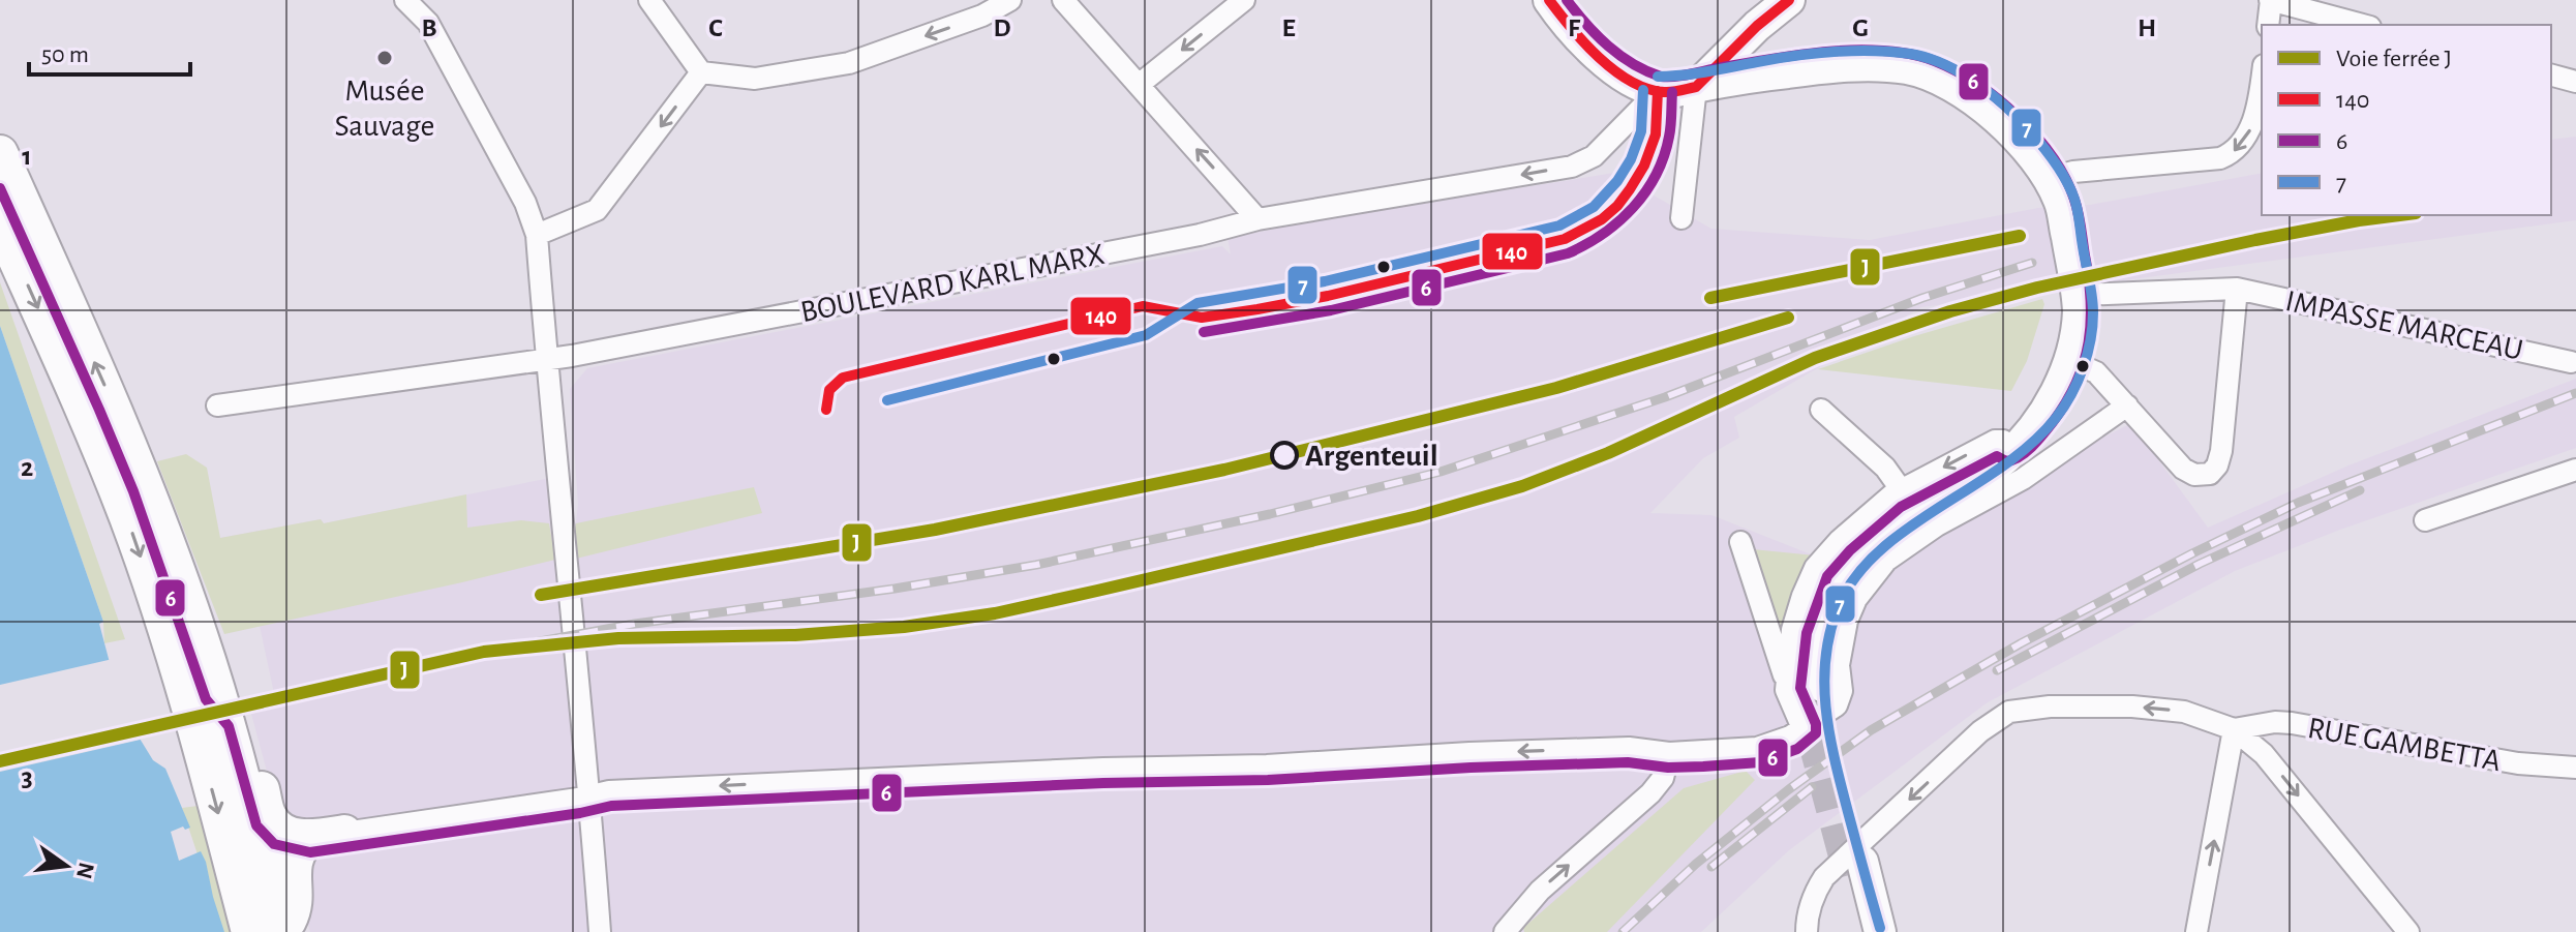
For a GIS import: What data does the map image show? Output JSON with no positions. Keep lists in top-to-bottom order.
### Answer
{
  "streets": {
    "street": ["BOULEVARD KARL MARX", "IMPASSE MARCEAU", "RUE GAMBETTA"]
  },
  "places": ["Musée Sauvage", "Argenteuil"],
  "lines": [
    "transit line 140",
    "transit line 6",
    "transit line 7",
    "rail line J"
  ],
  "legend": [
    "Voie ferrée J",
    "140",
    "6",
    "7"
  ],
  "scale_bar": "50 m",
  "north": "right",
  "grid": {
    "columns": [
      "B",
      "C",
      "D",
      "E",
      "F",
      "G",
      "H"
    ],
    "rows": ["1", "2", "3"]
  }
}
